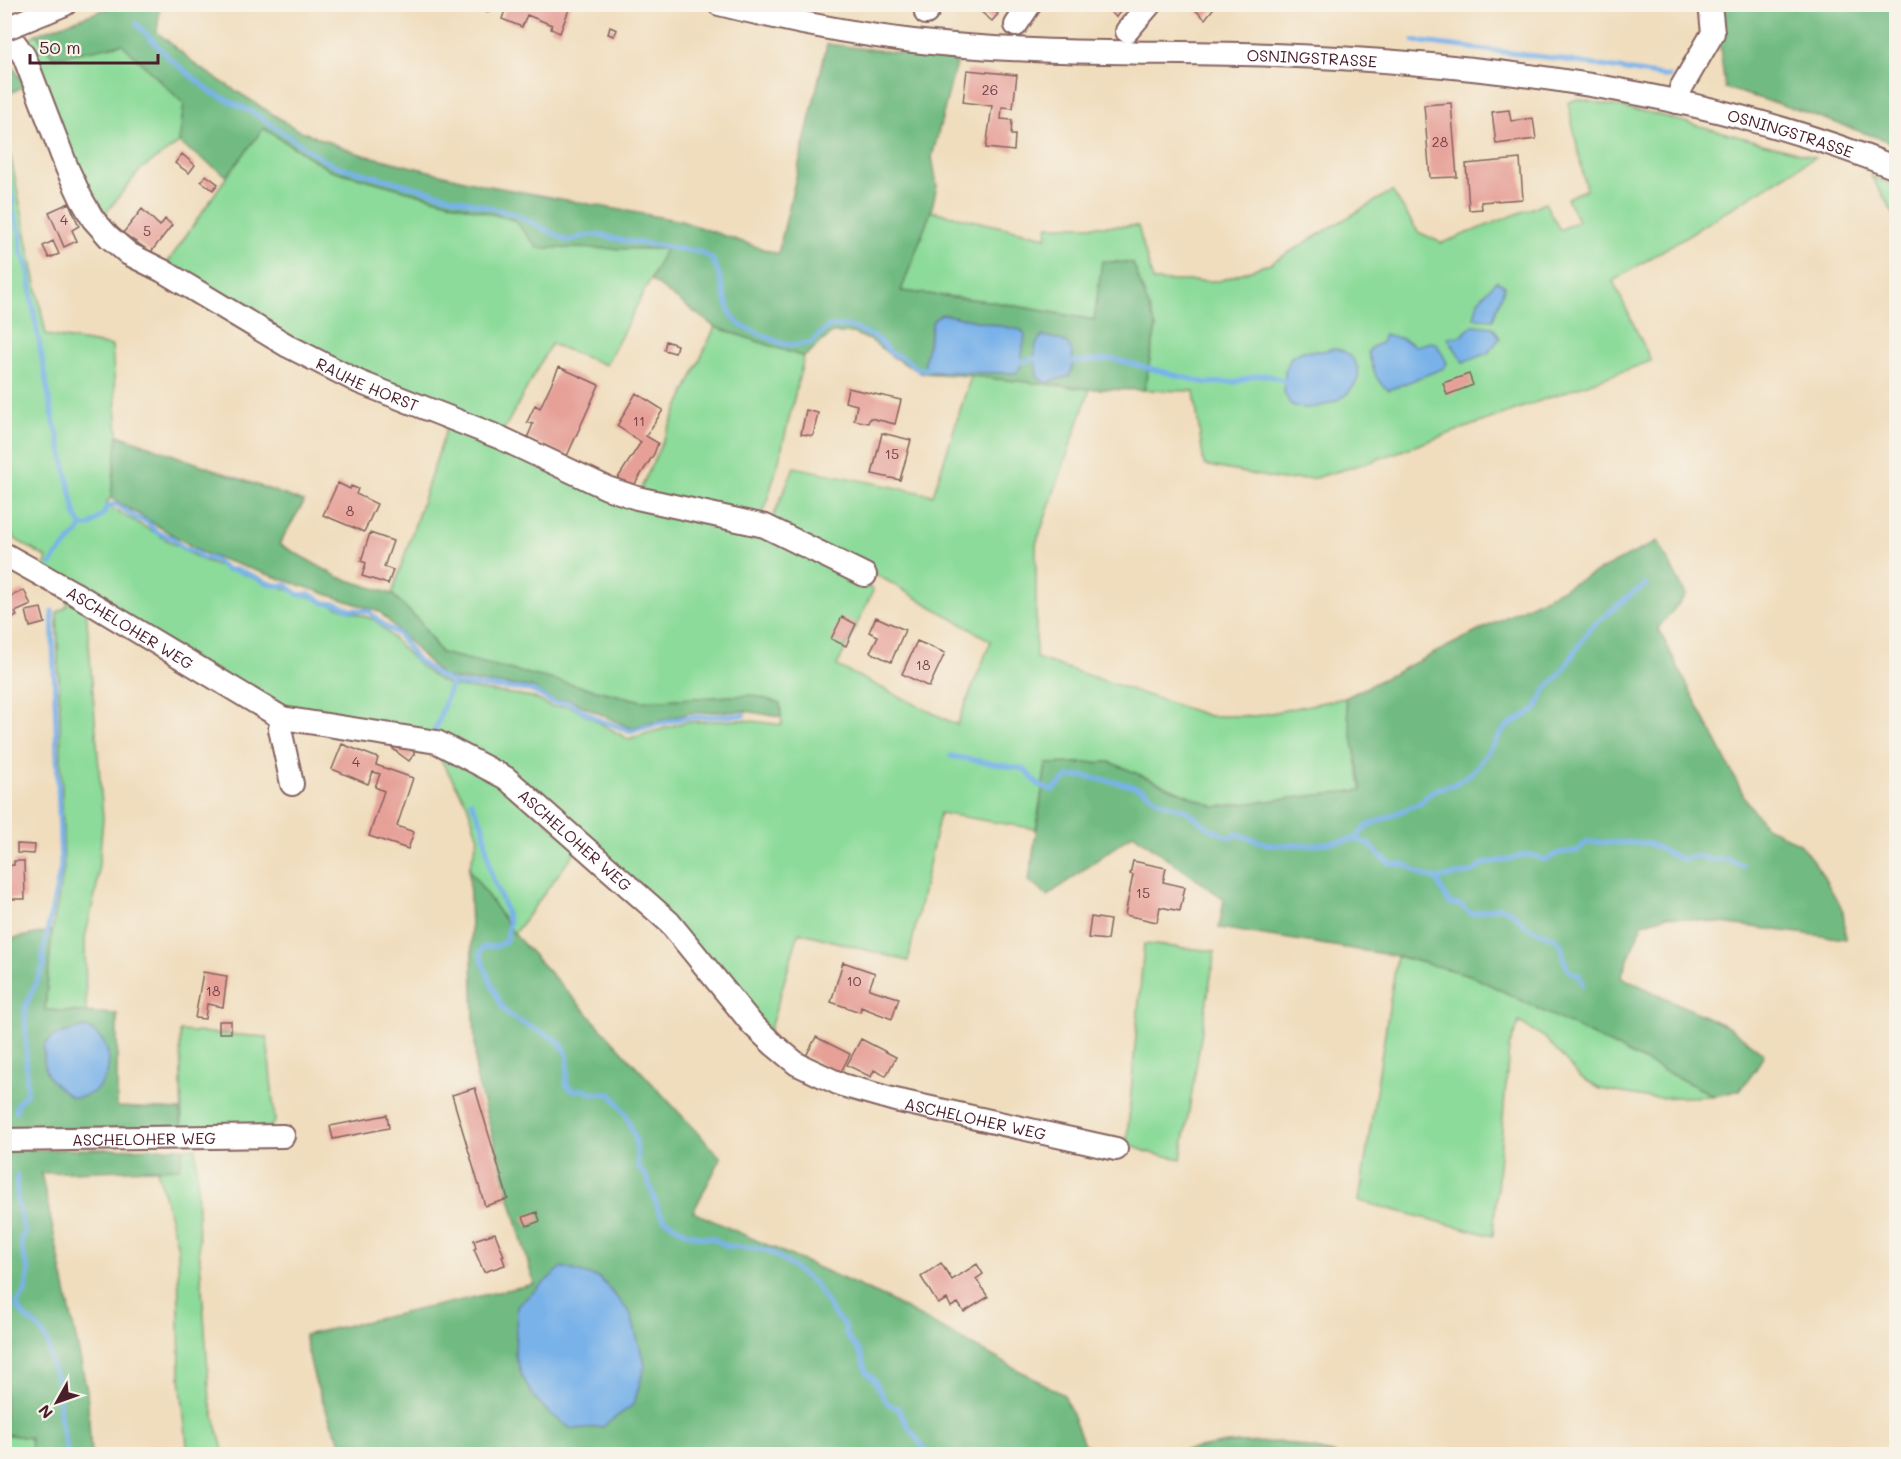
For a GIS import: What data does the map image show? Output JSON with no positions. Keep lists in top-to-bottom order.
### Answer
{
  "streets": {
    "street": ["OSNINGSTRASSE", "RAUHE HORST", "ASCHELOHER WEG"]
  },
  "house_numbers": [
    "26",
    "28",
    "4",
    "5",
    "11",
    "15",
    "8",
    "18",
    "4",
    "15",
    "10",
    "18"
  ],
  "scale_bar": "50 m",
  "north": "bottom left"
}
